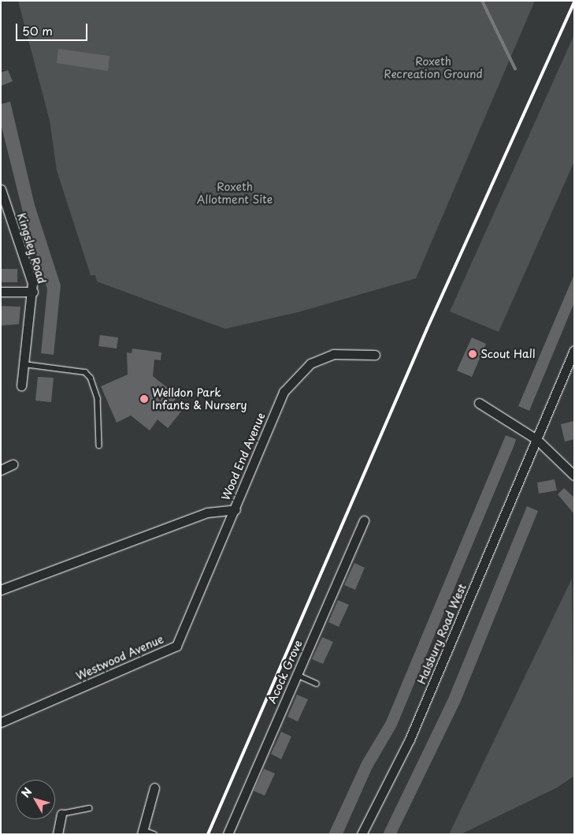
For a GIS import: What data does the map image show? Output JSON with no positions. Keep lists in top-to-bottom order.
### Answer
{
  "streets": {
    "street": [
      "Kingsley Road",
      "Wood End Avenue",
      "Halsbury Road West",
      "Westwood Avenue",
      "Acock Grove"
    ]
  },
  "crossings": [
    ["Wood End Avenue", "Westwood Avenue"]
  ],
  "parks": ["Roxeth Recreation Ground", "Roxeth Allotment Site"],
  "places": ["Scout Hall", "Welldon Park Infants & Nursery"],
  "scale_bar": "50 m",
  "north": "top left"
}
